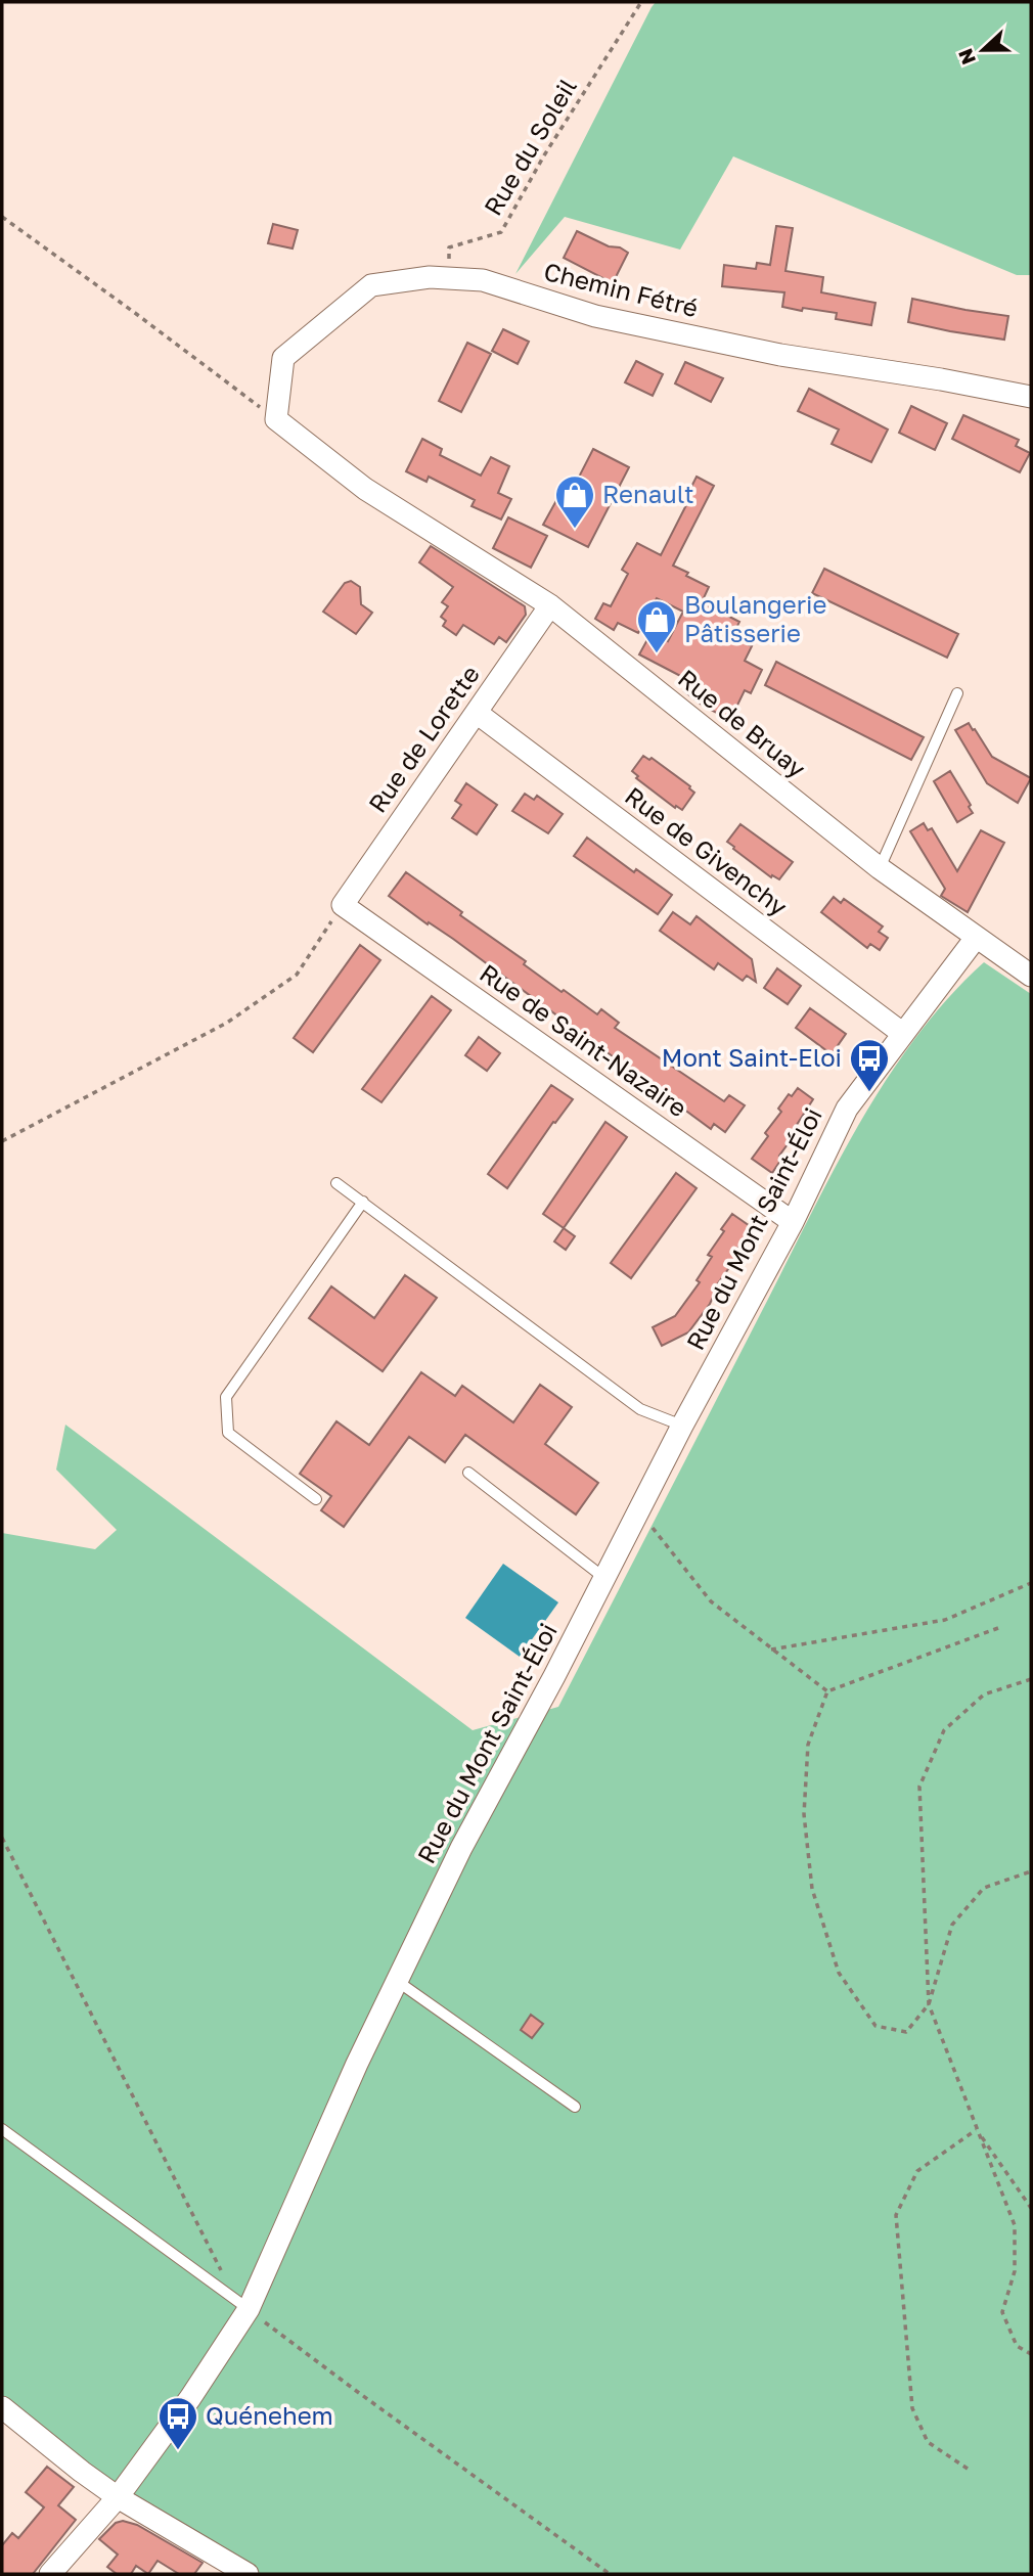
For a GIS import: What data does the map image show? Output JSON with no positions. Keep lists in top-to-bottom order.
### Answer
{
  "streets": {
    "street": [
      "Chemin Fétré",
      "Rue de Bruay",
      "Rue de Lorette",
      "Rue de Givenchy",
      "Rue de Saint-Nazaire",
      "Rue du Mont Saint-Éloi"
    ],
    "path": ["Rue du Soleil"]
  },
  "crossings": [
    ["Rue du Soleil", "Chemin Fétré"],
    ["Chemin Fétré", "Rue de Bruay"],
    ["Rue de Bruay", "Rue de Lorette"],
    ["Rue de Bruay", "Rue du Mont Saint-Éloi"],
    ["Rue de Lorette", "Rue de Givenchy"],
    ["Rue de Lorette", "Rue de Saint-Nazaire"],
    ["Rue de Givenchy", "Rue du Mont Saint-Éloi"],
    ["Rue de Saint-Nazaire", "Rue du Mont Saint-Éloi"]
  ],
  "places": {
    "shop": ["Renault", "Boulangerie Pâtisserie"],
    "bus stop": ["Mont Saint-Eloi", "Quénehem"]
  },
  "north": "left"
}
